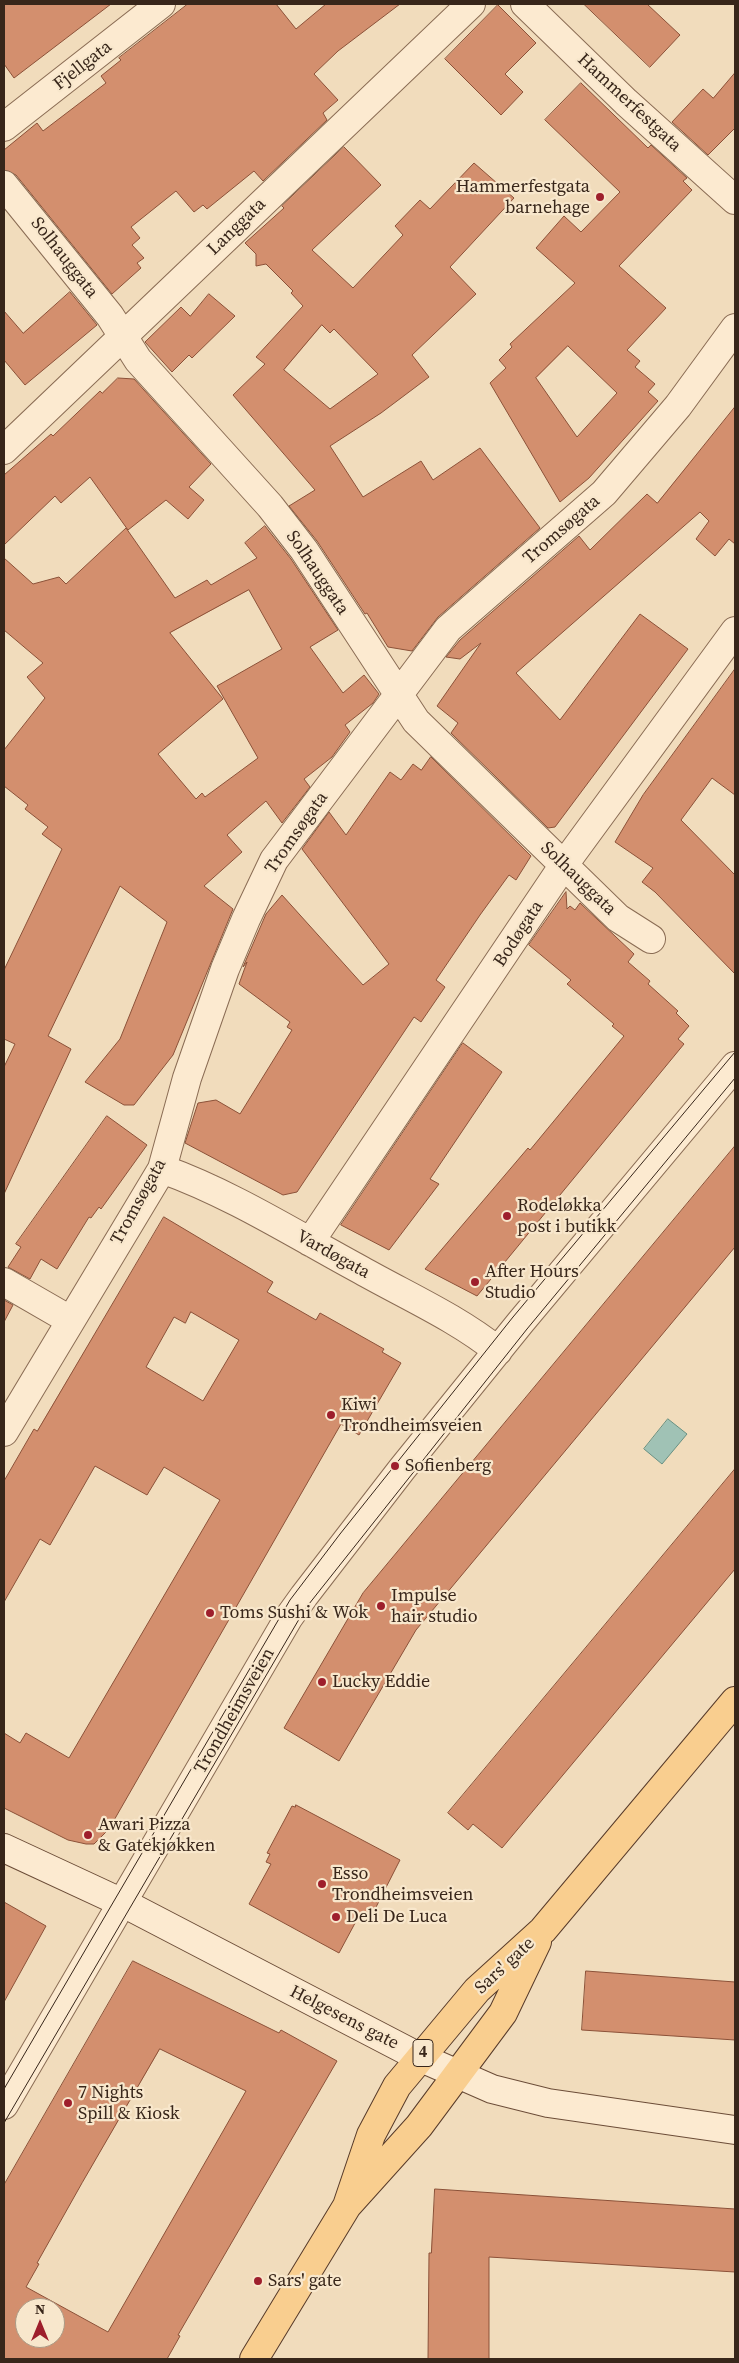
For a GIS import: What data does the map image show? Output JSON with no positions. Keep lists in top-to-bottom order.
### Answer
{
  "streets": {
    "main road": ["Sars' gate", "4"],
    "street": [
      "Fjellgata",
      "Hammerfestgata",
      "Langgata",
      "Solhauggata",
      "Tromsøgata",
      "Bodøgata",
      "Vardøgata",
      "Trondheimsveien",
      "Helgesens gate"
    ]
  },
  "crossings": [
    ["Langgata", "Solhauggata"],
    ["Solhauggata", "Tromsøgata"],
    ["Solhauggata", "Bodøgata"],
    ["Tromsøgata", "Vardøgata"],
    ["Bodøgata", "Vardøgata"],
    ["Vardøgata", "Trondheimsveien"],
    ["Trondheimsveien", "Helgesens gate"],
    ["Sars' gate", "Helgesens gate"]
  ],
  "places": [
    "Hammerfestgata barnehage",
    "Rodeløkka post i butikk",
    "After Hours Studio",
    "Kiwi Trondheimsveien",
    "Sofienberg",
    "Impulse hair studio",
    "Toms Sushi & Wok",
    "Lucky Eddie",
    "Awari Pizza & Gatekjøkken",
    "Esso Trondheimsveien",
    "Deli De Luca",
    "7 Nights Spill & Kiosk",
    "Sars' gate"
  ],
  "north": "top"
}
